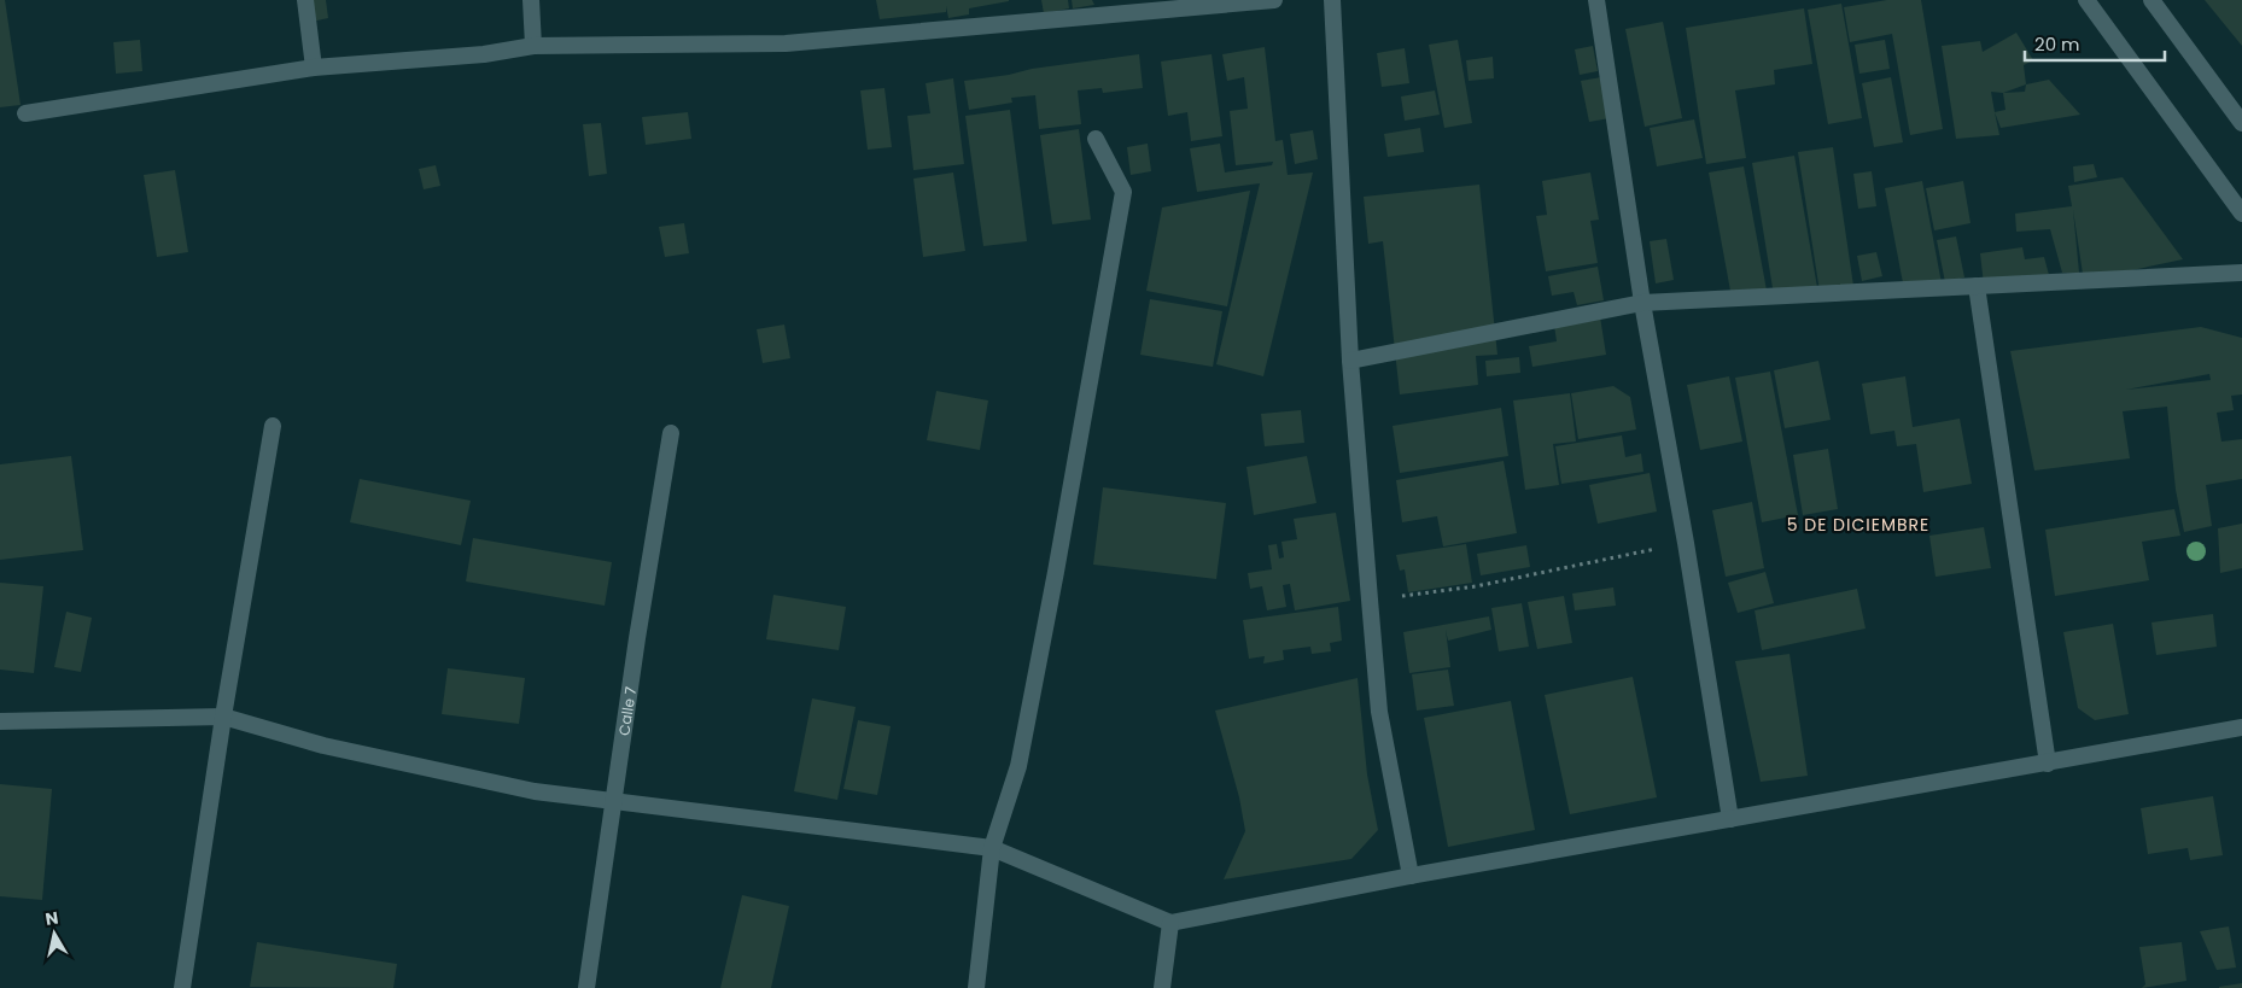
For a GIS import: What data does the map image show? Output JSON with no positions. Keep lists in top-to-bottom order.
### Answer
{
  "streets": {
    "street": ["Calle 7"]
  },
  "districts": ["5 DE DICIEMBRE"],
  "scale_bar": "20 m",
  "north": "top"
}
